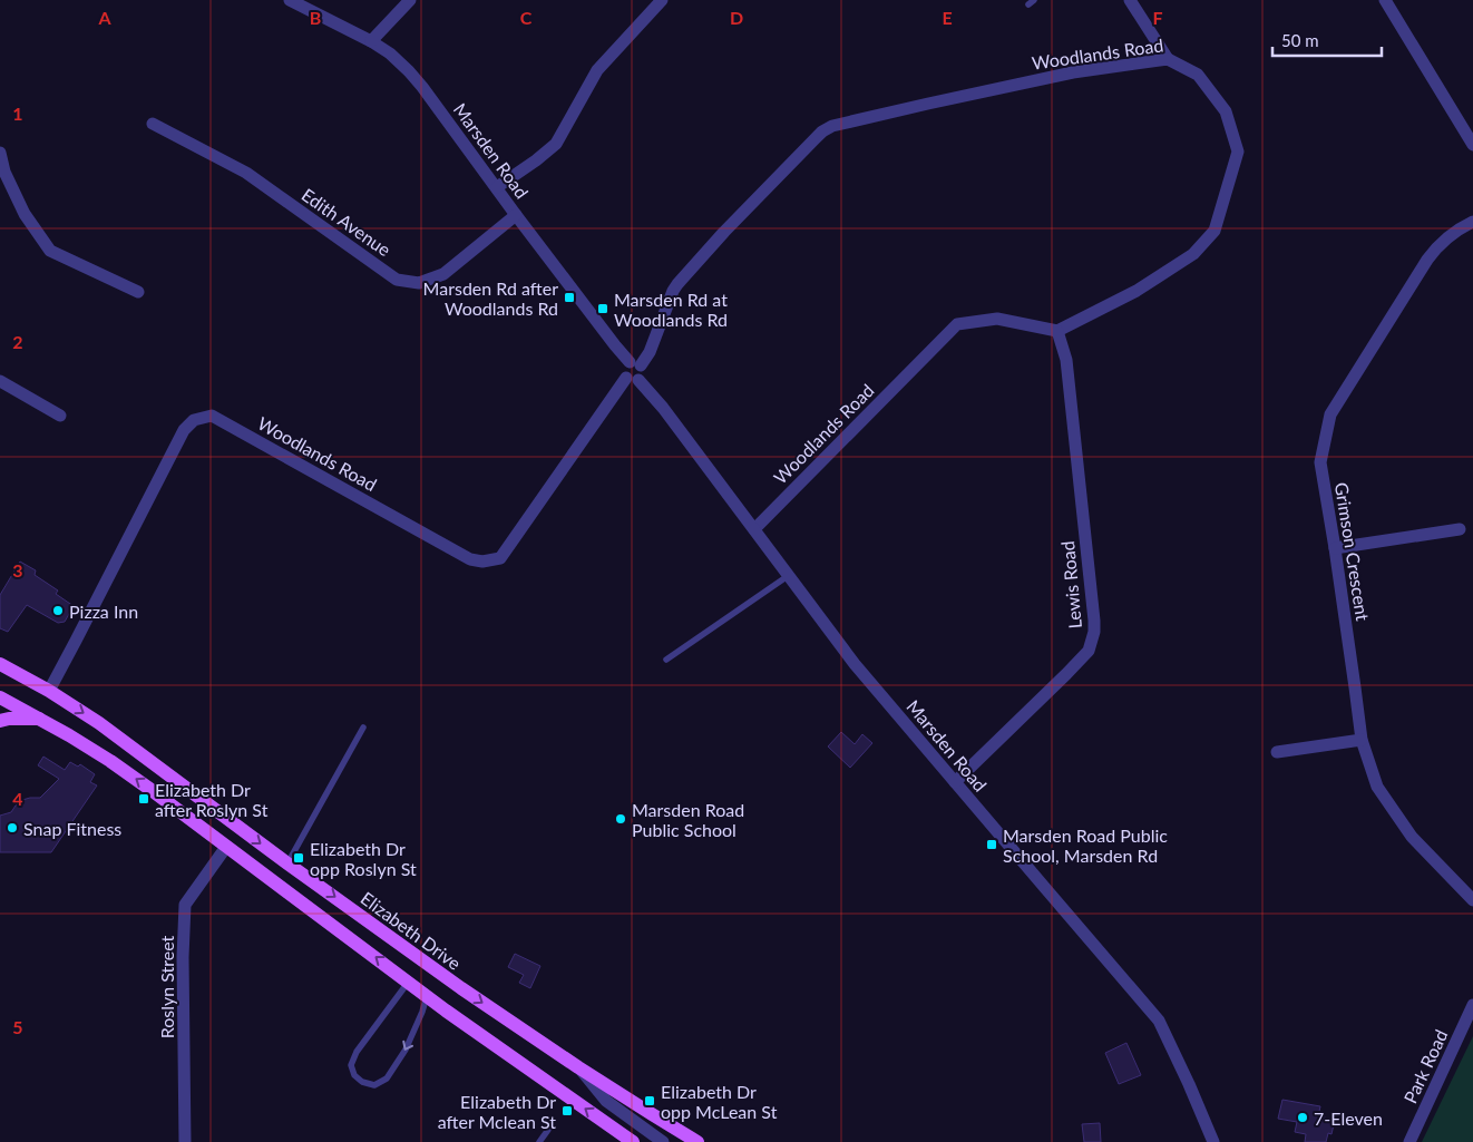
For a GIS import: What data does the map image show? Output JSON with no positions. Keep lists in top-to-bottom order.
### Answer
{
  "streets": {
    "main road": ["Elizabeth Drive"],
    "street": [
      "Woodlands Road",
      "Marsden Road",
      "Edith Avenue",
      "Grimson Crescent",
      "Lewis Road",
      "Roslyn Street",
      "Park Road"
    ]
  },
  "crossings": [
    ["Woodlands Road", "Marsden Road"],
    ["Woodlands Road", "Lewis Road"],
    ["Woodlands Road", "Elizabeth Drive"],
    ["Marsden Road", "Edith Avenue"],
    ["Marsden Road", "Lewis Road"]
  ],
  "places": {
    "transit": [
      "Marsden Rd after Woodlands Rd",
      "Marsden Rd at Woodlands Rd",
      "Elizabeth Dr after Roslyn St",
      "Marsden Road Public School, Marsden Rd",
      "Elizabeth Dr opp Roslyn St",
      "Elizabeth Dr opp McLean St",
      "Elizabeth Dr after Mclean St"
    ],
    "other": [
      "Pizza Inn",
      "Marsden Road Public School",
      "Snap Fitness",
      "7-Eleven"
    ]
  },
  "scale_bar": "50 m",
  "grid": {
    "columns": [
      "A",
      "B",
      "C",
      "D",
      "E",
      "F"
    ],
    "rows": [
      "1",
      "2",
      "3",
      "4",
      "5"
    ]
  }
}
